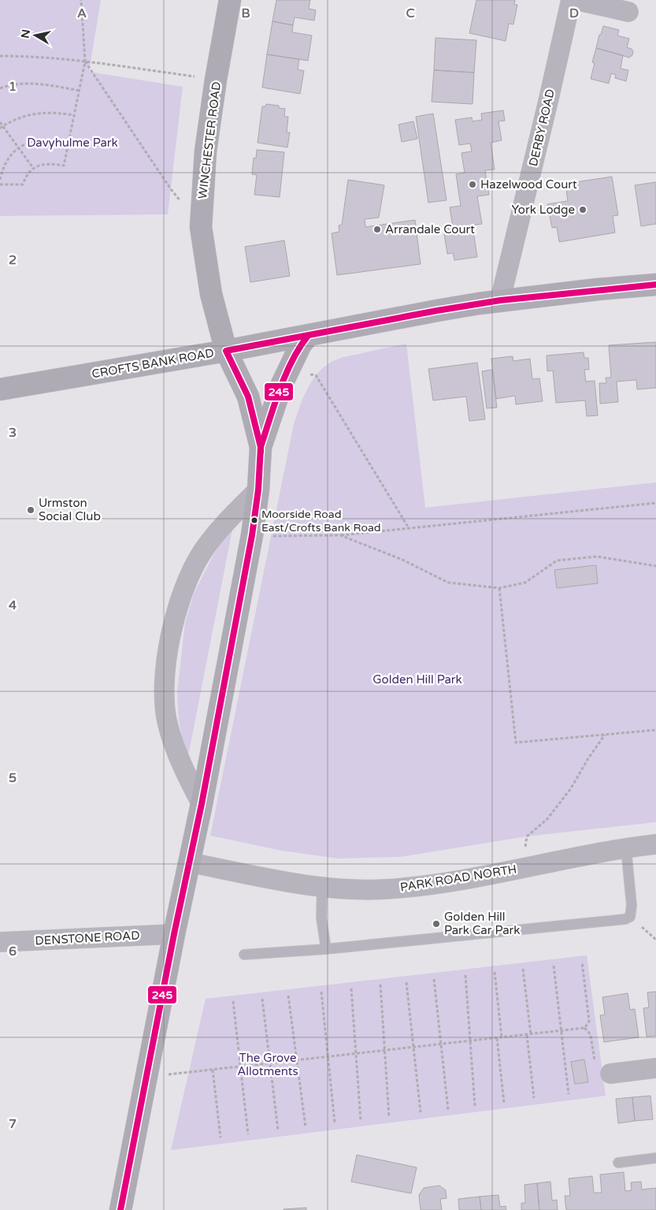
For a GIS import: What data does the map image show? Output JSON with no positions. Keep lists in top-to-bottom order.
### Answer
{
  "streets": {
    "street": [
      "DERBY ROAD",
      "WINCHESTER ROAD",
      "CROFTS BANK ROAD",
      "PARK ROAD NORTH",
      "DENSTONE ROAD"
    ]
  },
  "crossings": [
    ["DERBY ROAD", "CROFTS BANK ROAD"],
    ["WINCHESTER ROAD", "CROFTS BANK ROAD"]
  ],
  "parks": ["Davyhulme Park", "Golden Hill Park", "The Grove Allotments"],
  "places": [
    "Hazelwood Court",
    "York Lodge",
    "Arrandale Court",
    "Urmston Social Club",
    "Moorside Road East/Crofts Bank Road",
    "Golden Hill Park Car Park"
  ],
  "lines": ["transit line 245"],
  "north": "left",
  "grid": {
    "columns": [
      "A",
      "B",
      "C",
      "D"
    ],
    "rows": [
      "1",
      "2",
      "3",
      "4",
      "5",
      "6",
      "7"
    ]
  }
}
